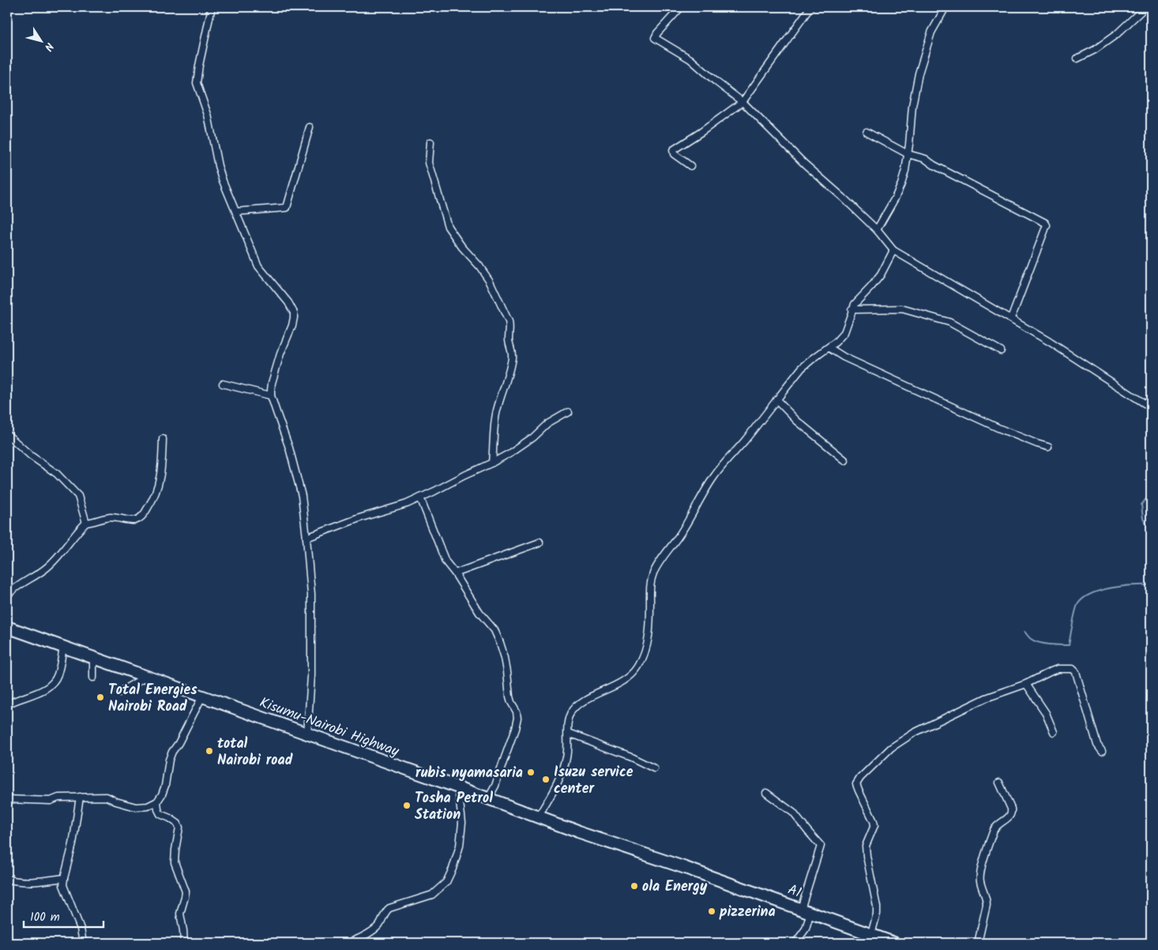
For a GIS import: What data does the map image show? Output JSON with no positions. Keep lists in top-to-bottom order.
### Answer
{
  "streets": {
    "highway": ["Kisumu-Nairobi Highway", "A1"]
  },
  "crossings": [
    ["Kisumu-Nairobi Highway", "A1"]
  ],
  "places": [
    "Total Energies Nairobi Road",
    "total Nairobi road",
    "rubis nyamasaria",
    "Isuzu service center",
    "Tosha Petrol Station",
    "ola Energy",
    "pizzerina"
  ],
  "scale_bar": "100 m",
  "north": "bottom right"
}
